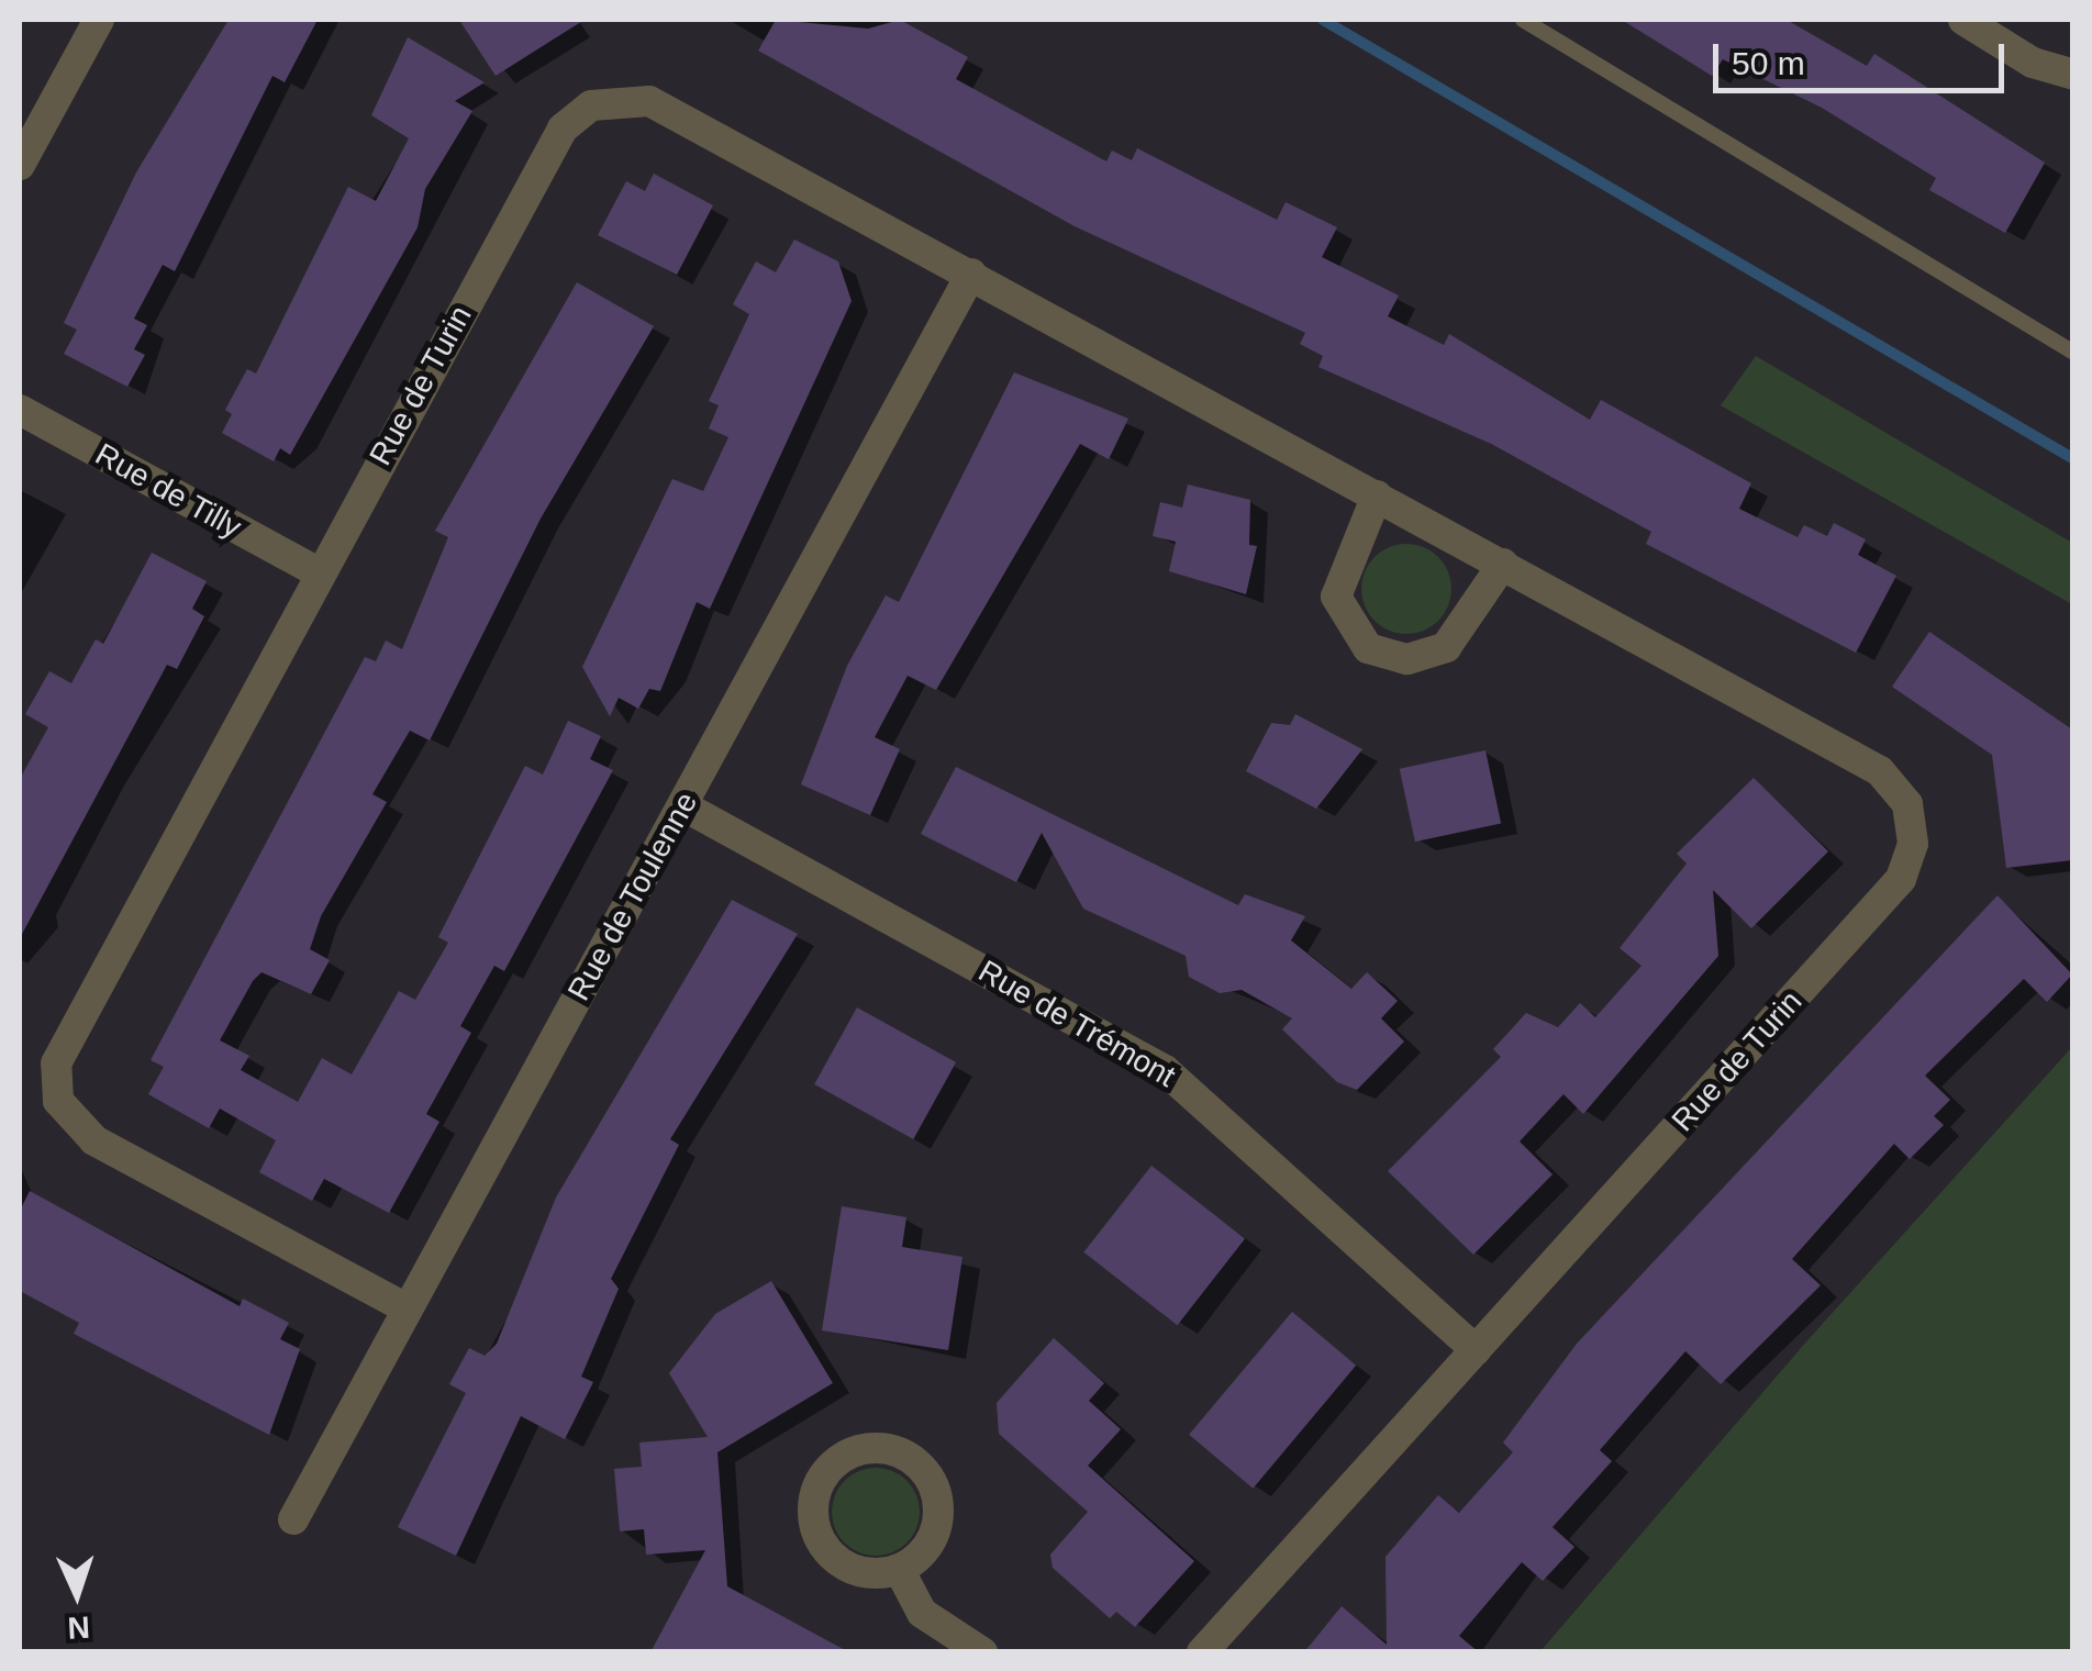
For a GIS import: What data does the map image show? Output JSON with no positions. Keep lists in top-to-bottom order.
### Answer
{
  "streets": {
    "street": [
      "Rue de Turin",
      "Rue de Tilly",
      "Rue de Toulenne",
      "Rue de Trémont"
    ]
  },
  "crossings": [
    ["Rue de Turin", "Rue de Tilly"],
    ["Rue de Turin", "Rue de Toulenne"],
    ["Rue de Turin", "Rue de Trémont"],
    ["Rue de Toulenne", "Rue de Trémont"]
  ],
  "scale_bar": "50 m",
  "north": "bottom"
}
